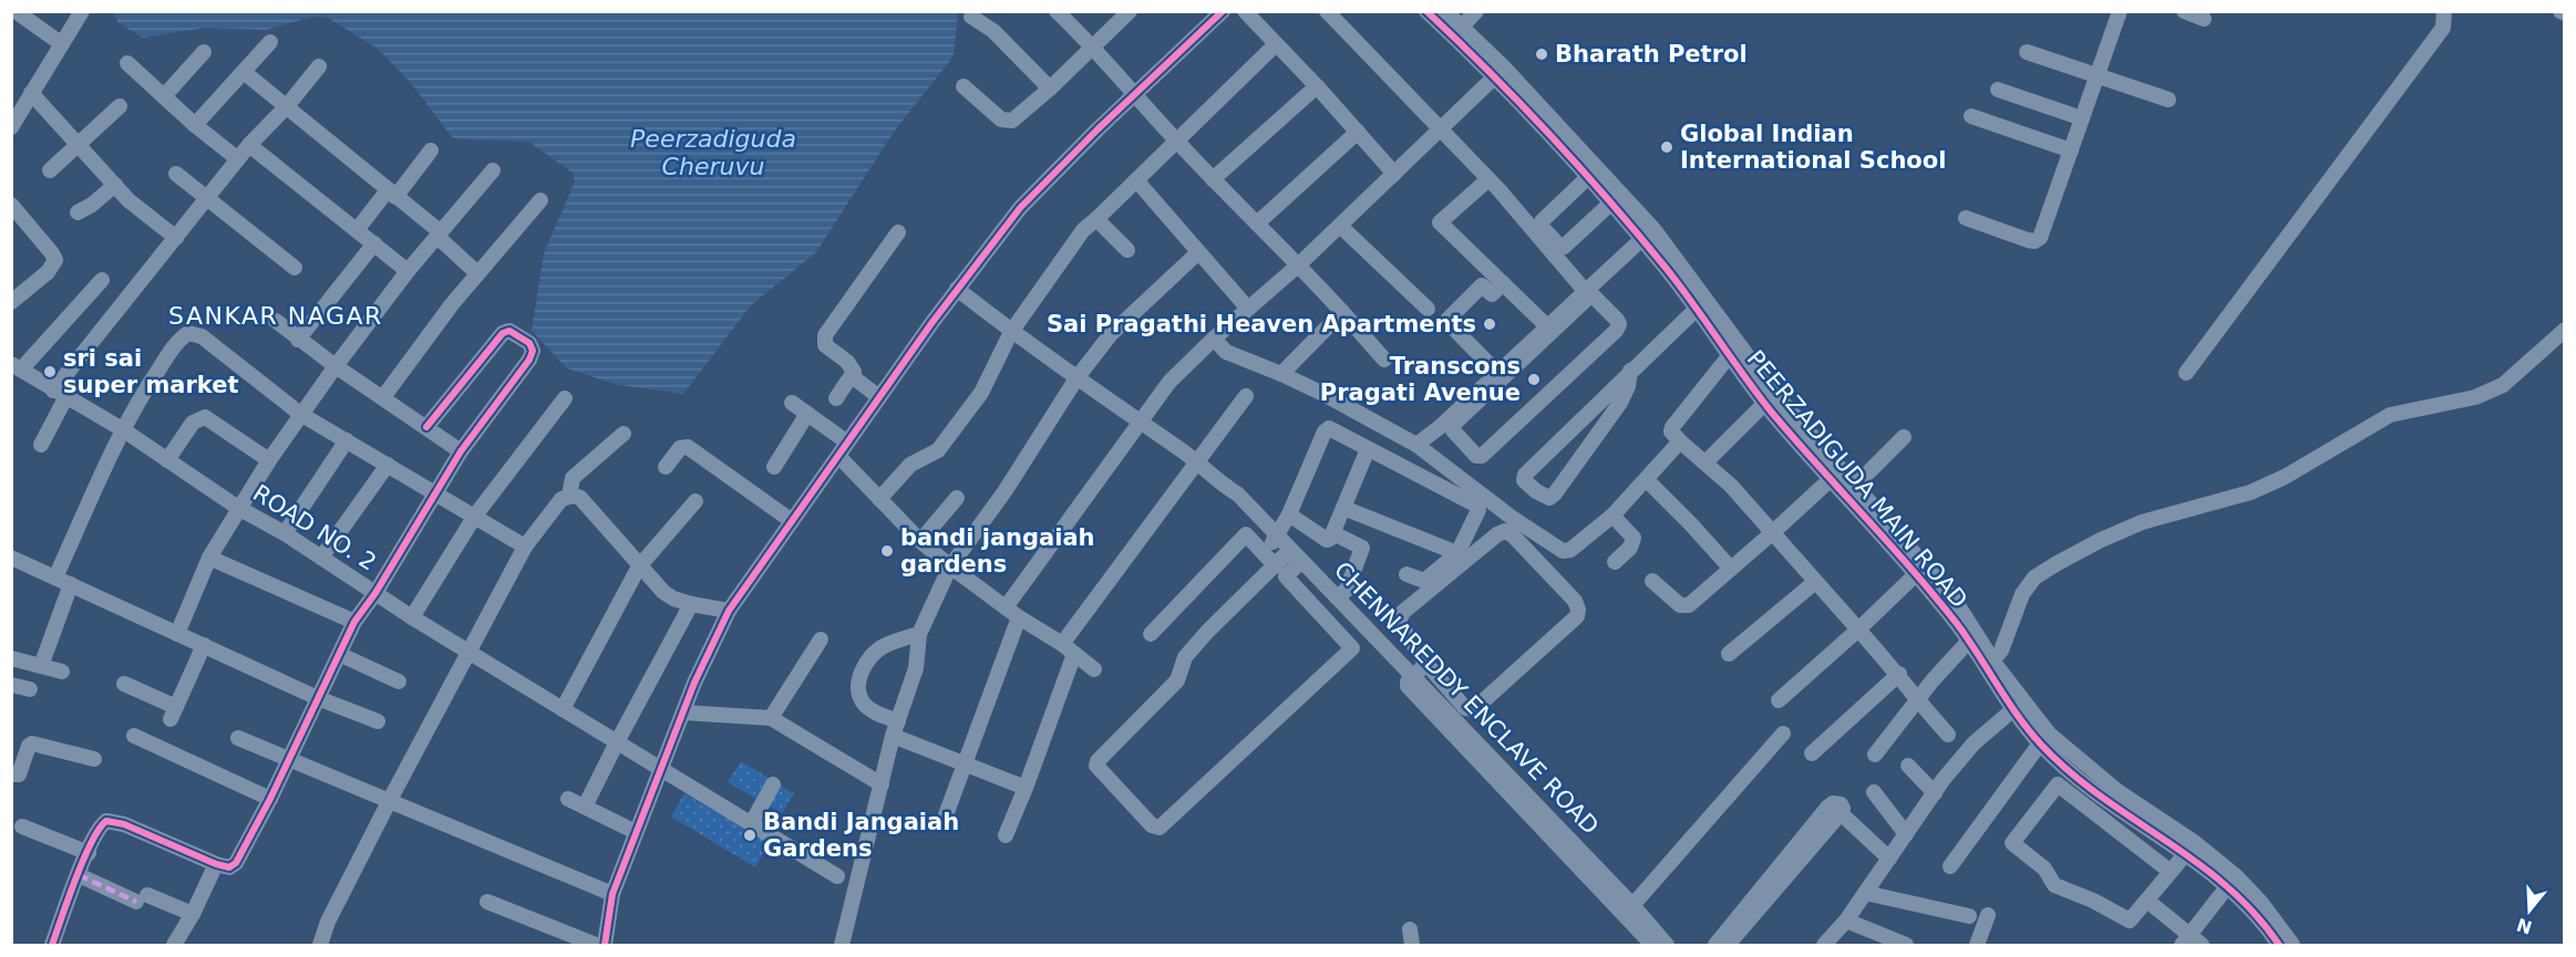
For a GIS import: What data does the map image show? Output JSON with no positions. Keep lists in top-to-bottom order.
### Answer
{
  "streets": {
    "street": ["PEERZADIGUDA MAIN ROAD", "ROAD NO. 2", "CHENNAREDDY ENCLAVE ROAD"]
  },
  "districts": ["SANKAR NAGAR"],
  "water": ["Peerzadiguda Cheruvu"],
  "places": [
    "Bharath Petrol",
    "Global Indian International School",
    "Sai Pragathi Heaven Apartments",
    "sri sai super market",
    "Transcons Pragati Avenue",
    "bandi jangaiah gardens",
    "Bandi Jangaiah Gardens"
  ],
  "north": "bottom"
}
